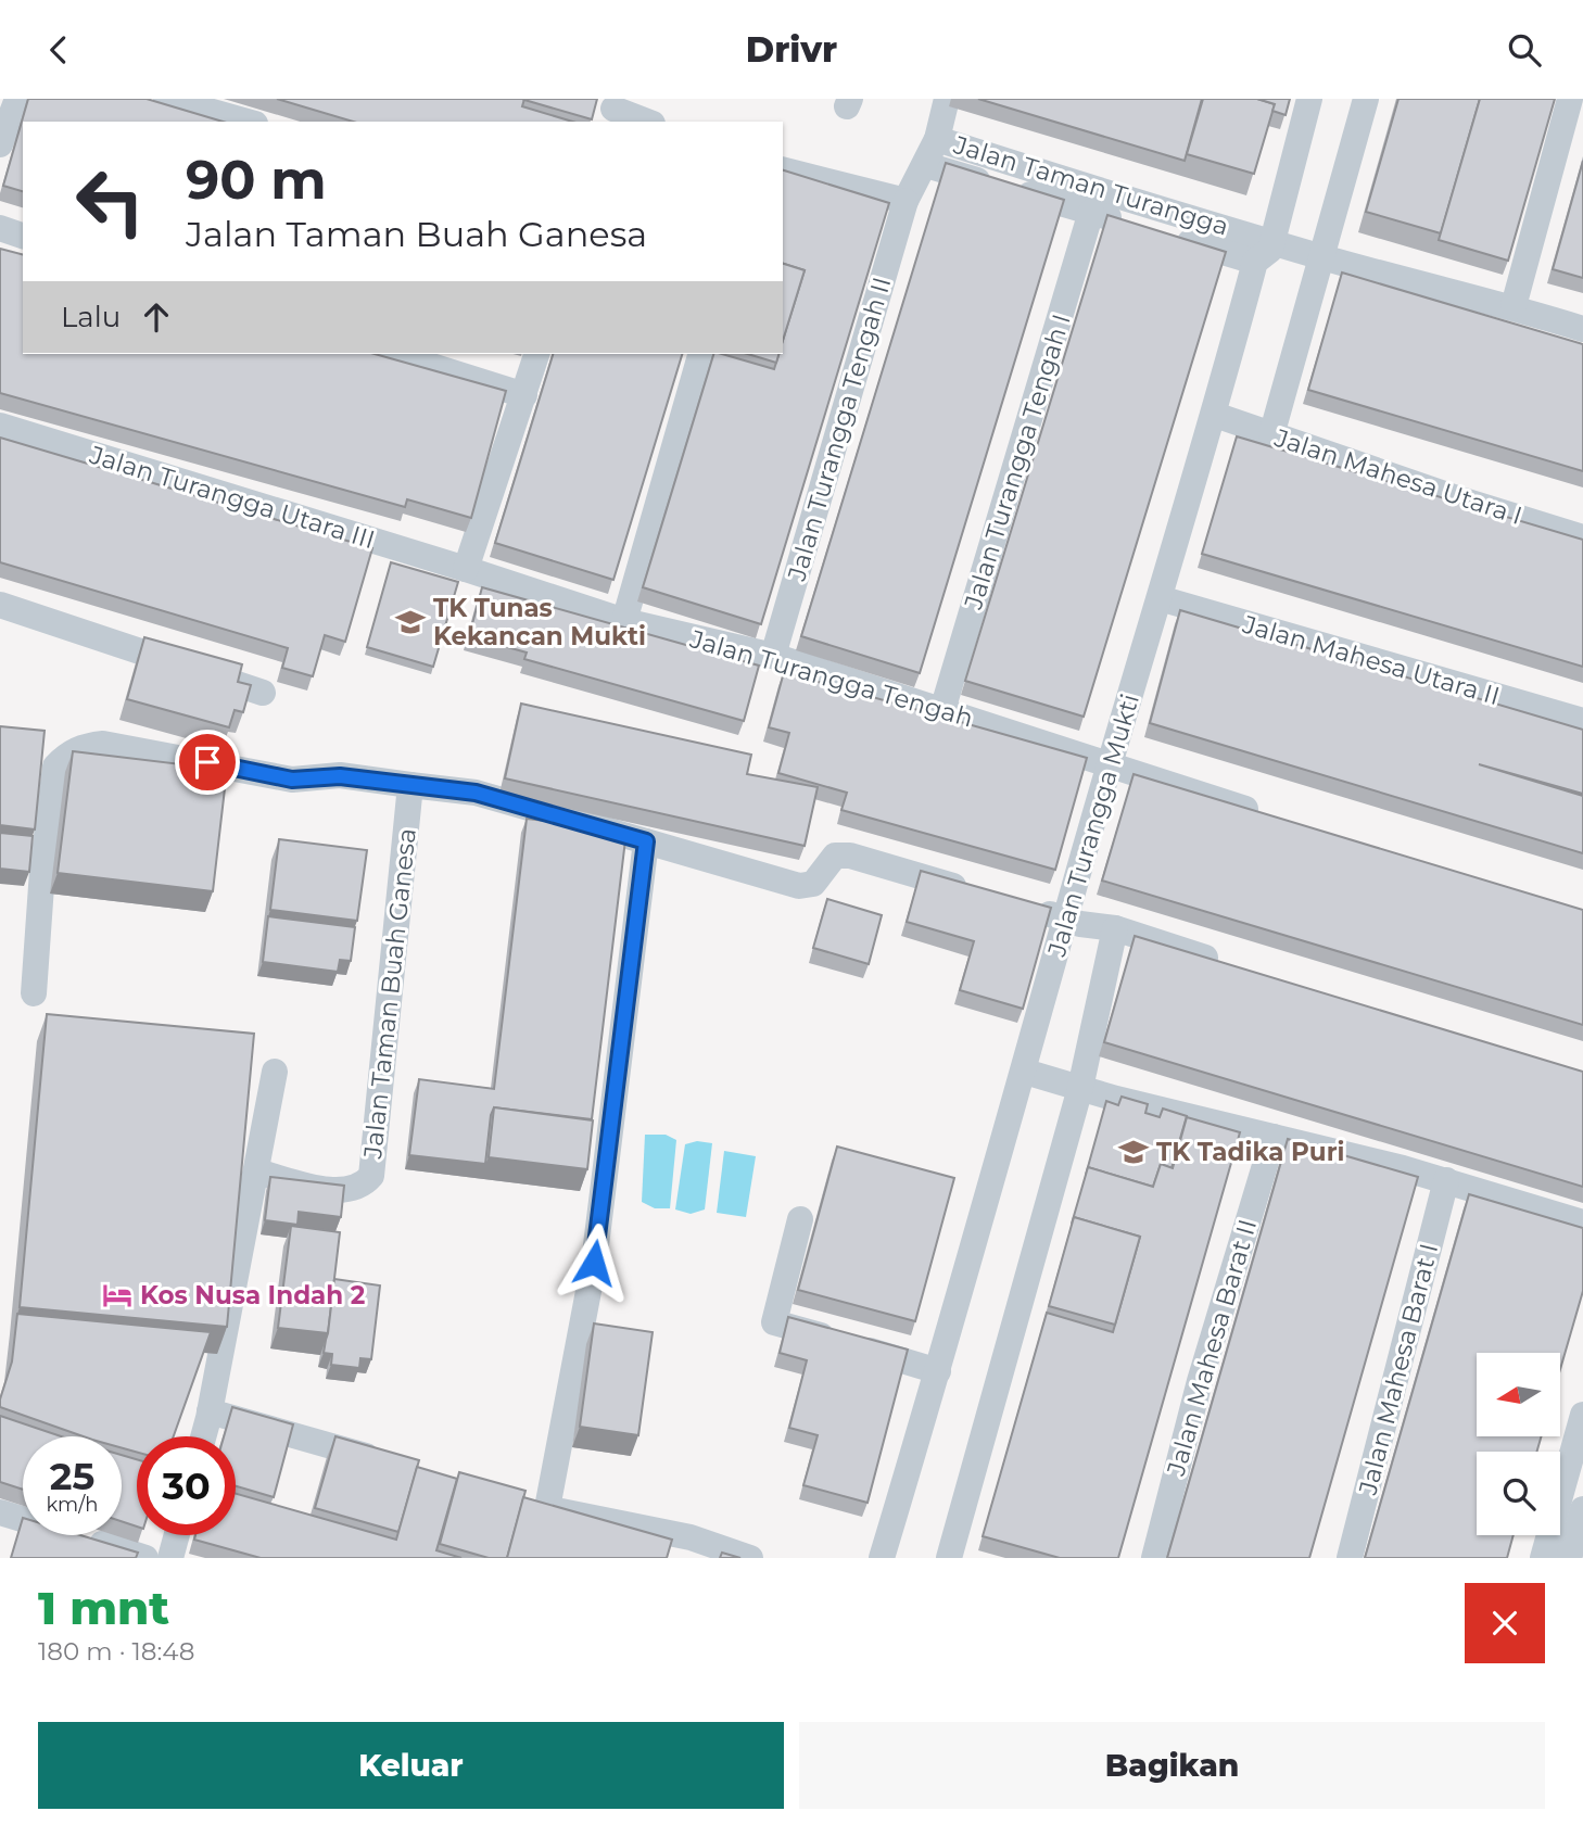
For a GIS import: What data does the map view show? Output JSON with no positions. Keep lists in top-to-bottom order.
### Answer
{
  "streets": {
    "street": [
      "Jalan Taman Turangga",
      "Jalan Turangga Tengah II",
      "Jalan Turangga Tengah I",
      "Jalan Mahesa Utara I",
      "Jalan Turangga Utara III",
      "Jalan Mahesa Utara II",
      "Jalan Turangga Tengah",
      "Jalan Turangga Mukti",
      "Jalan Taman Buah Ganesa",
      "Jalan Mahesa Barat II",
      "Jalan Mahesa Barat I"
    ]
  },
  "crossings": [
    ["Jalan Taman Turangga", "Jalan Turangga Tengah II"],
    ["Jalan Taman Turangga", "Jalan Turangga Tengah I"],
    ["Jalan Taman Turangga", "Jalan Turangga Mukti"],
    ["Jalan Turangga Tengah II", "Jalan Turangga Tengah"],
    ["Jalan Turangga Tengah I", "Jalan Turangga Tengah"],
    ["Jalan Mahesa Utara I", "Jalan Turangga Mukti"],
    ["Jalan Turangga Utara III", "Jalan Turangga Tengah"],
    ["Jalan Mahesa Utara II", "Jalan Turangga Mukti"],
    ["Jalan Turangga Tengah", "Jalan Turangga Mukti"]
  ],
  "places": {
    "school or university": ["TK Tunas Kekancan Mukti", "TK Tadika Puri"],
    "hotel": ["Kos Nusa Indah 2"]
  },
  "north": "left",
  "page": {
    "header": "Drivr",
    "turn": ["90 m", "Jalan Taman Buah Ganesa"],
    "then": "Lalu",
    "speed": "25 km/h",
    "limit": "30",
    "heading": ["1 mnt", "180 m · 18:48"],
    "buttons": ["Keluar", "Bagikan"]
  }
}
